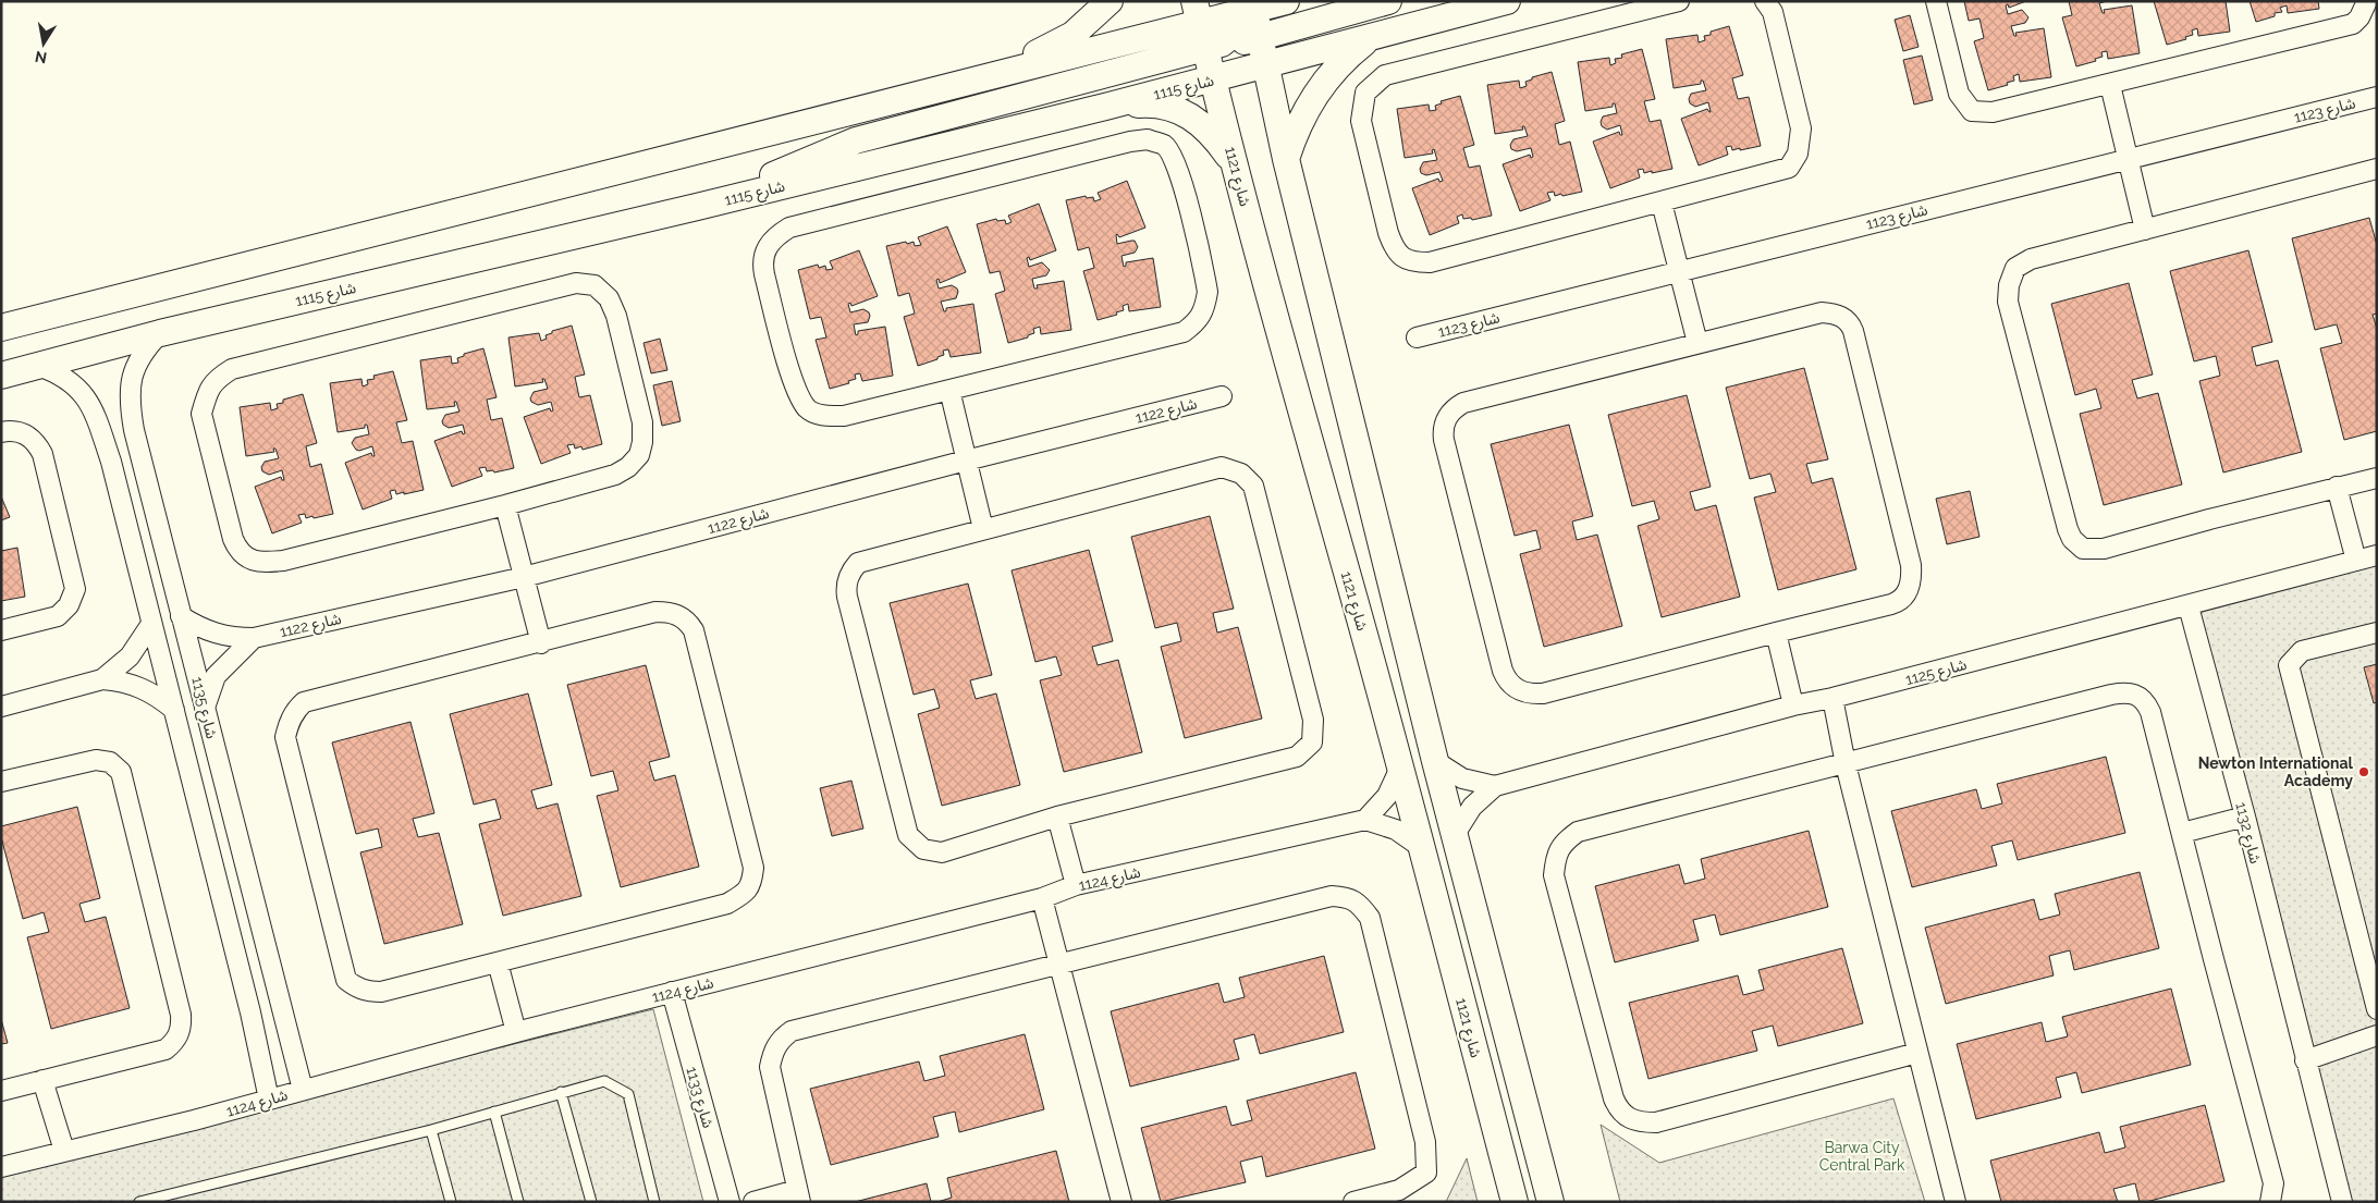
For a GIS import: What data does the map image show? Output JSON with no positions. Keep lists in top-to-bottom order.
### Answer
{
  "streets": {
    "street": [
      "شارع 1115",
      "شارع 1123",
      "شارع 1121",
      "شارع 1122",
      "شارع 1125",
      "شارع 1135",
      "شارع 1132",
      "شارع 1124",
      "شارع 1133"
    ]
  },
  "crossings": [
    ["شارع 1115", "شارع 1121"],
    ["شارع 1115", "شارع 1135"],
    ["شارع 1122", "شارع 1135"],
    ["شارع 1125", "شارع 1132"],
    ["شارع 1135", "شارع 1124"],
    ["شارع 1124", "شارع 1133"]
  ],
  "parks": ["Barwa City Central Park"],
  "places": ["Newton International Academy"],
  "north": "bottom"
}
